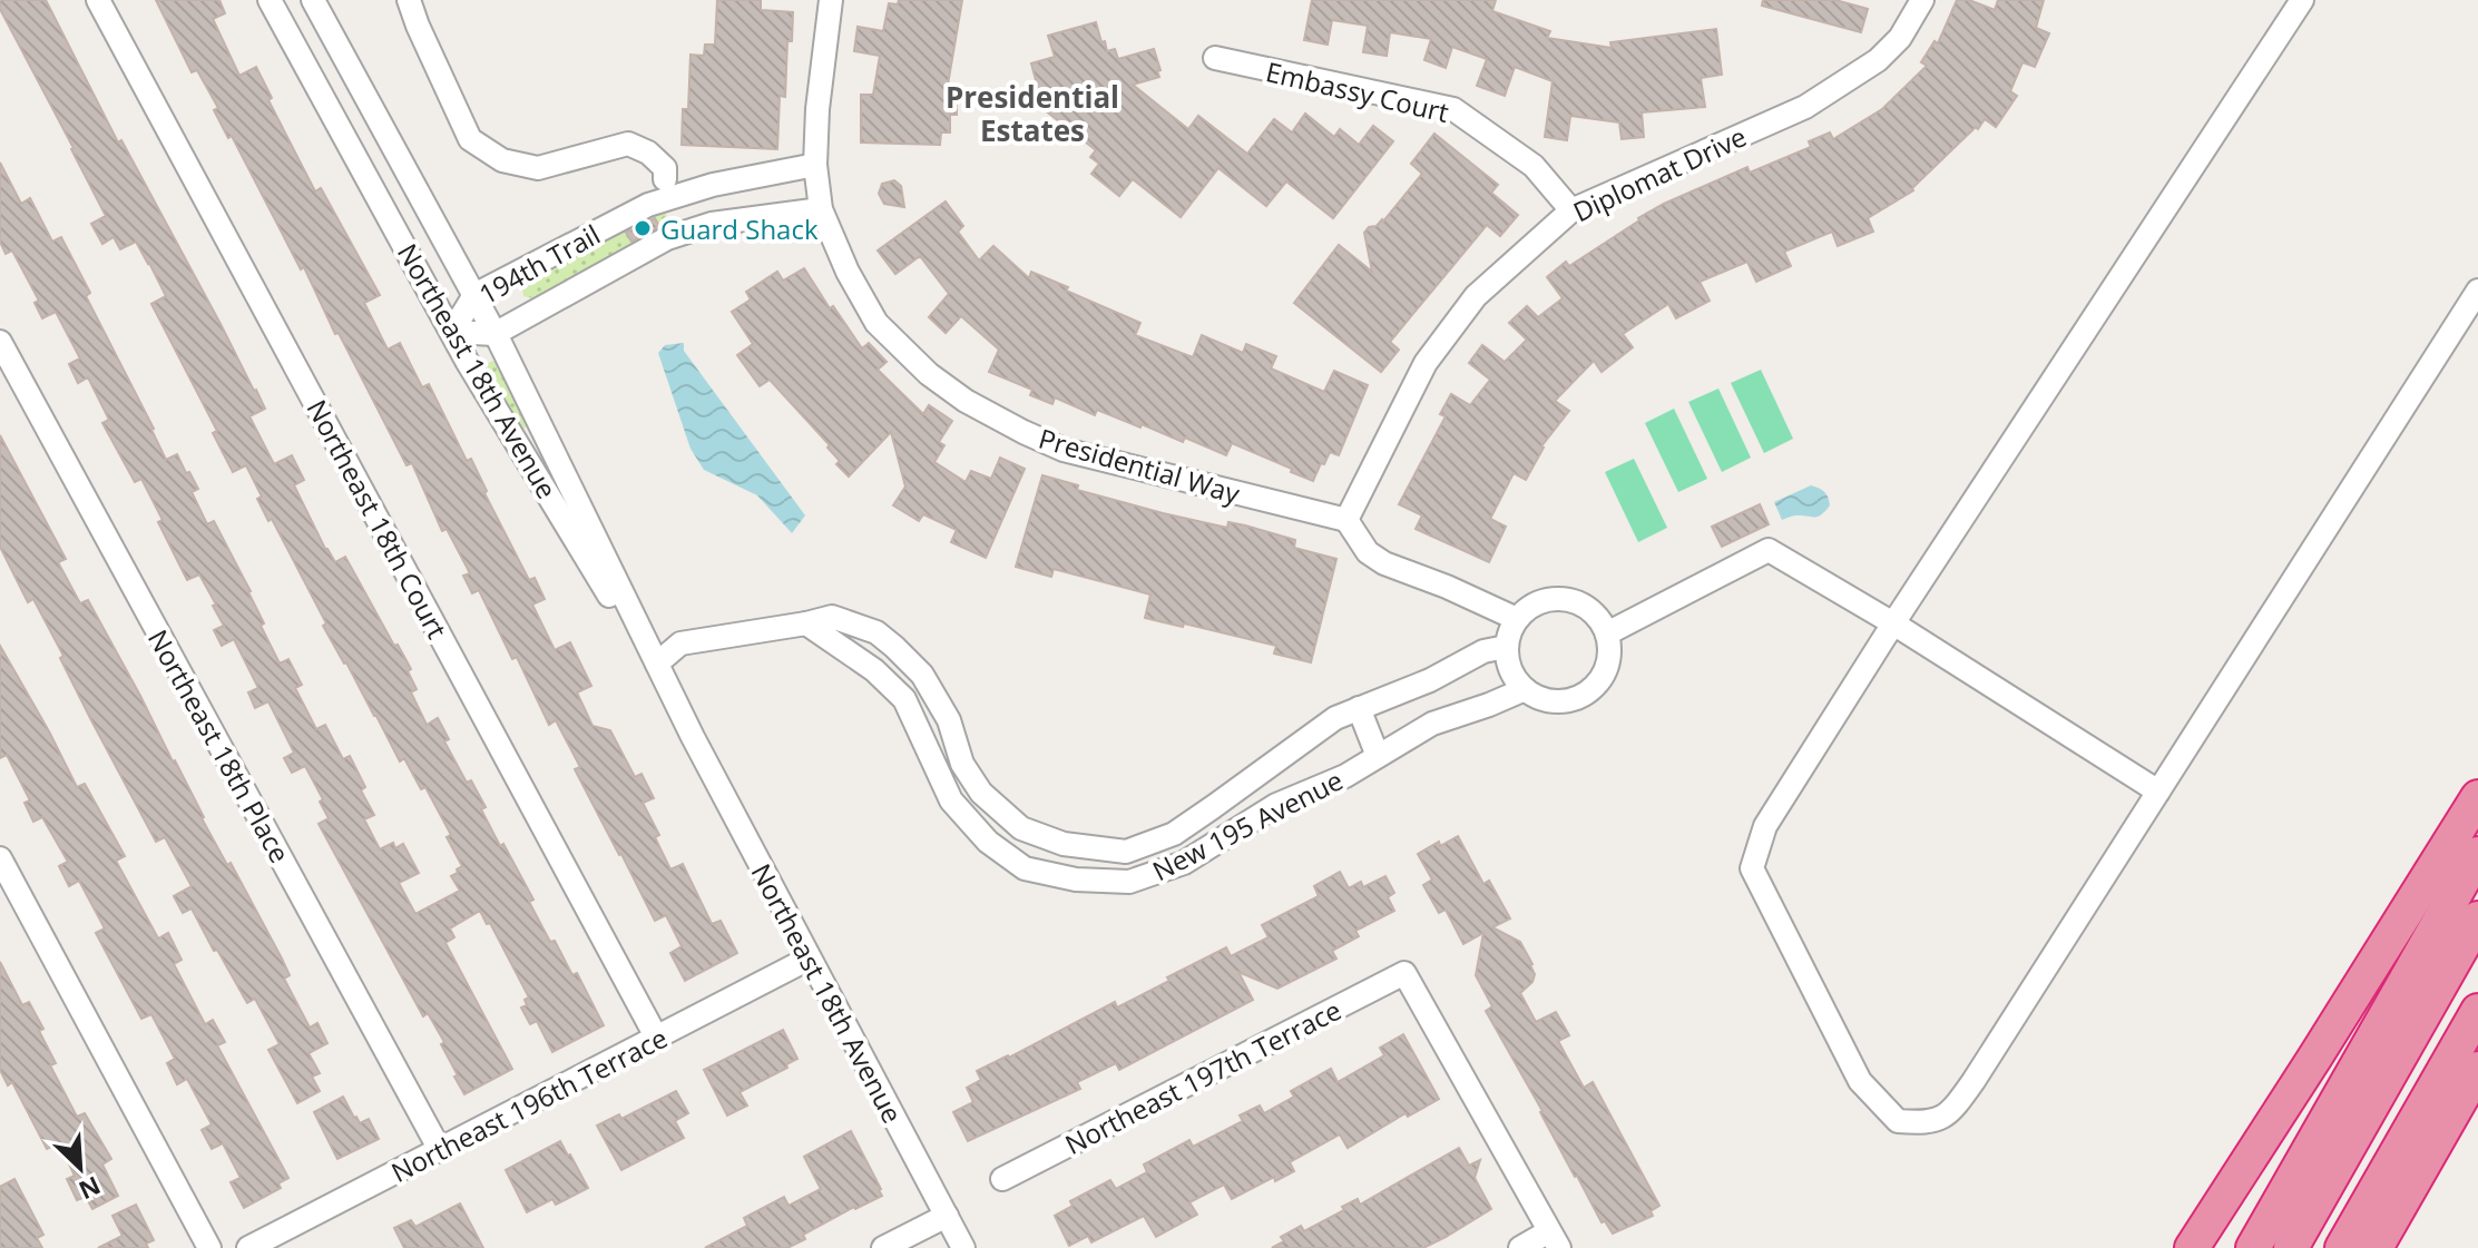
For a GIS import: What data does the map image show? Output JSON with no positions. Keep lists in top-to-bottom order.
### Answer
{
  "streets": {
    "street": [
      "Embassy Court",
      "Diplomat Drive",
      "194th Trail",
      "Northeast 18th Avenue",
      "Presidential Way",
      "Northeast 18th Court",
      "Northeast 18th Place",
      "New 195 Avenue",
      "Northeast 197th Terrace",
      "Northeast 196th Terrace"
    ]
  },
  "crossings": [
    ["Embassy Court", "Diplomat Drive"],
    ["Diplomat Drive", "Presidential Way"],
    ["194th Trail", "Northeast 18th Avenue"],
    ["194th Trail", "Presidential Way"],
    ["Northeast 18th Avenue", "New 195 Avenue"],
    ["Northeast 18th Avenue", "Northeast 196th Terrace"],
    ["Northeast 18th Court", "Northeast 196th Terrace"],
    ["Northeast 18th Place", "Northeast 196th Terrace"]
  ],
  "districts": ["Presidential Estates"],
  "places": ["Guard Shack"],
  "north": "bottom right"
}
